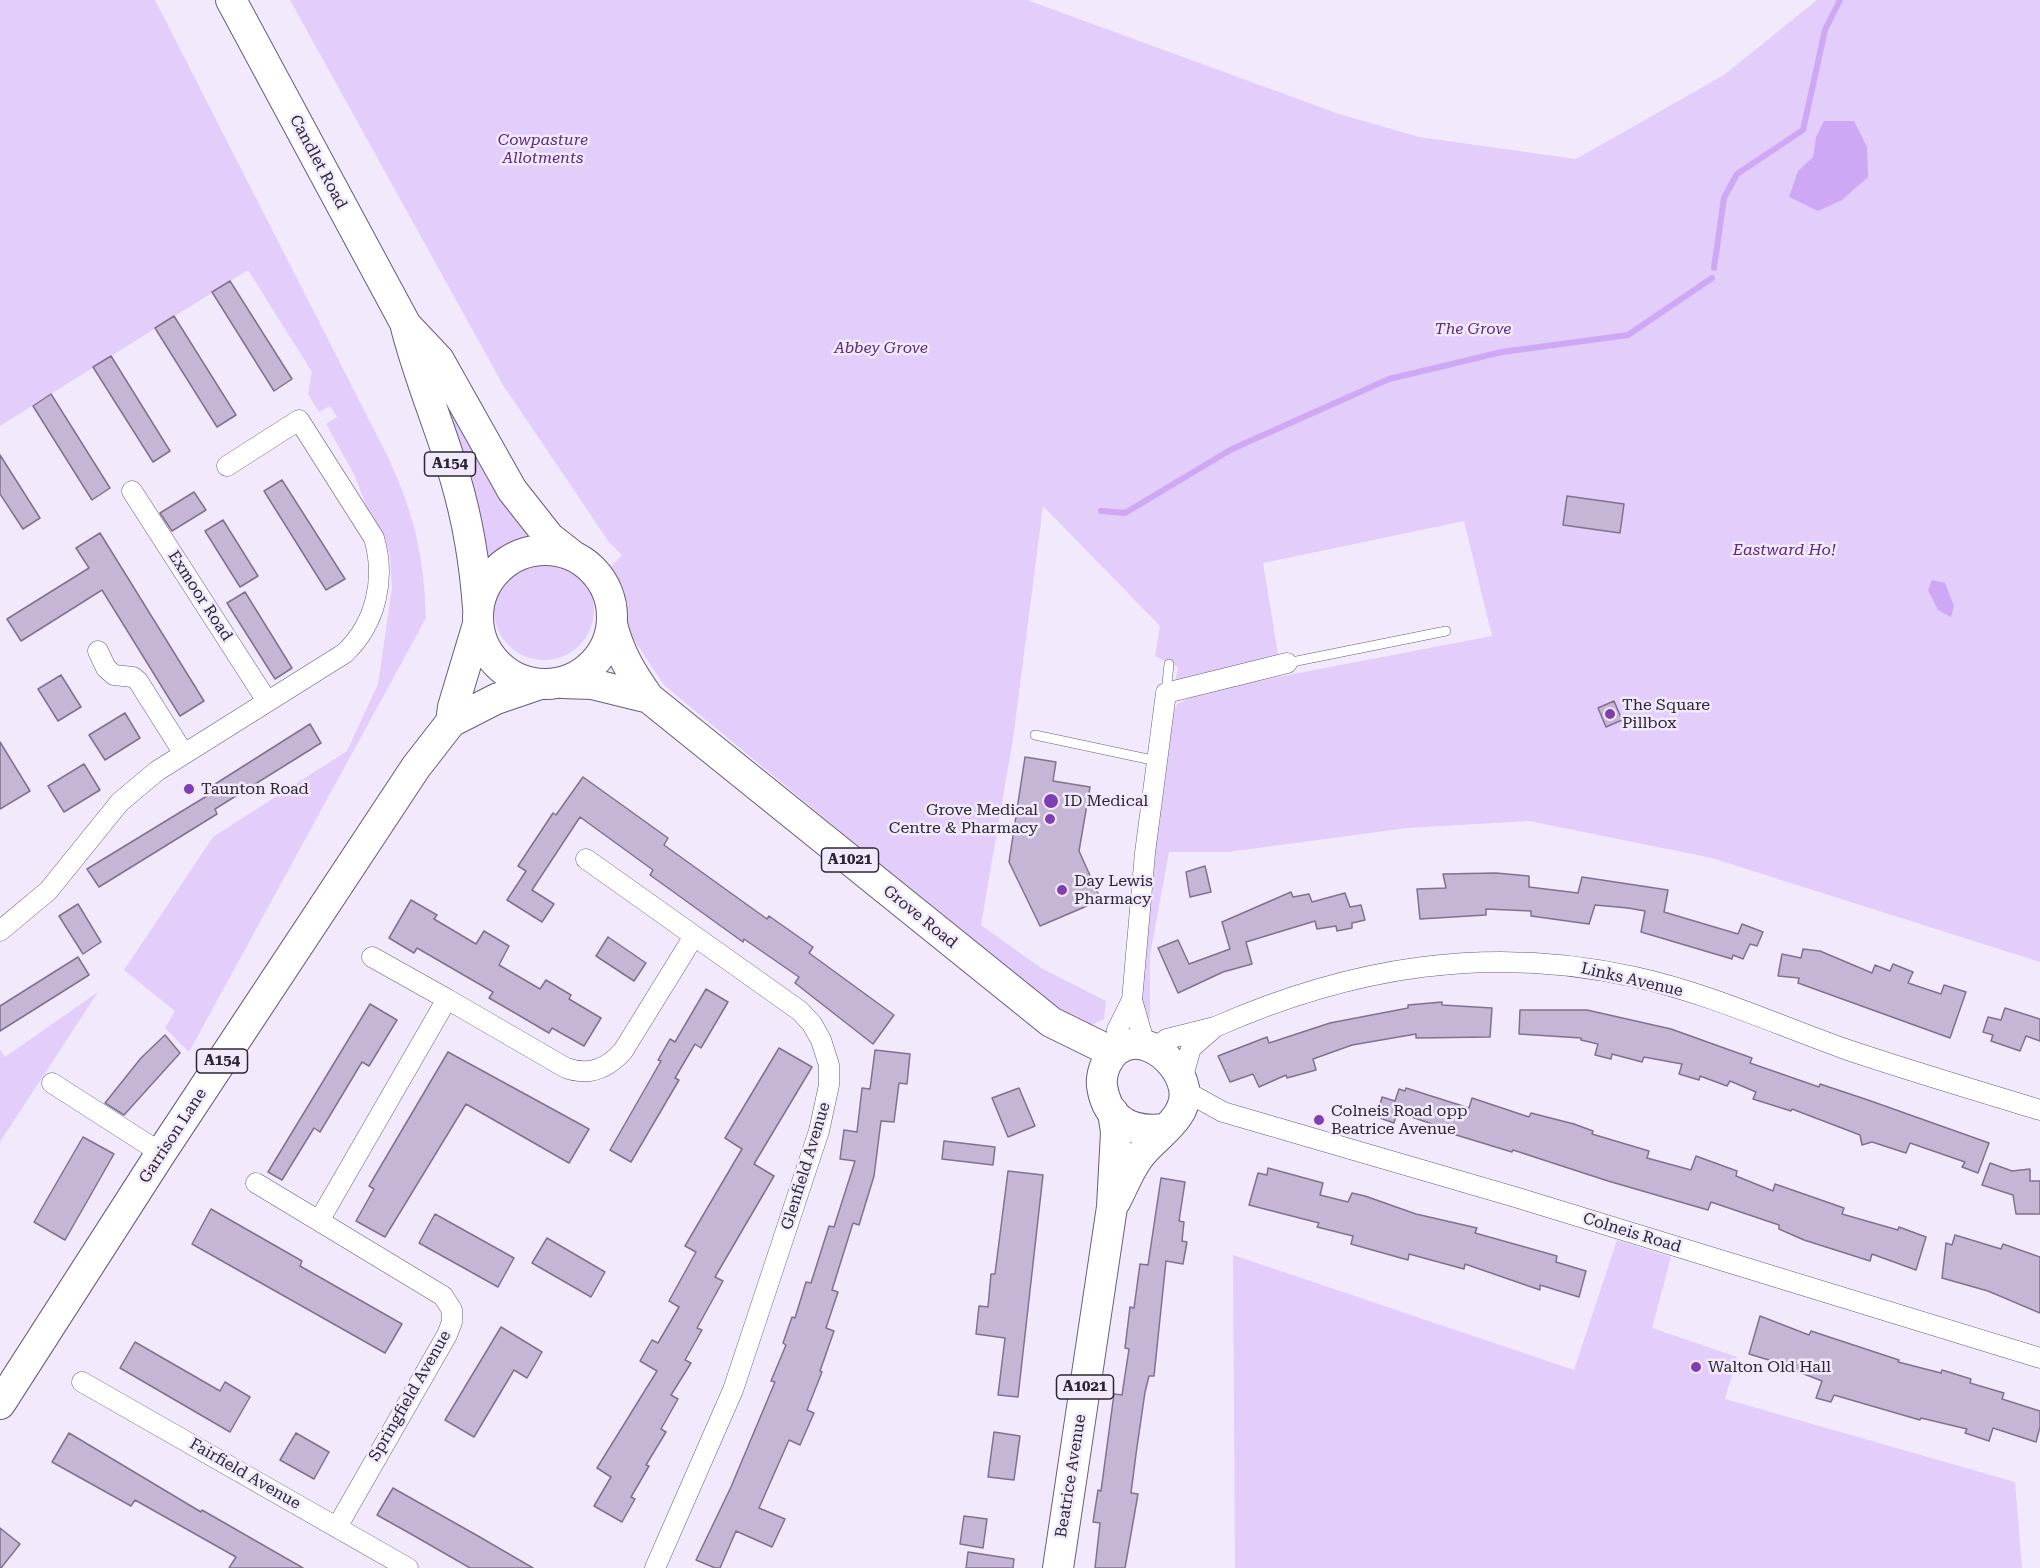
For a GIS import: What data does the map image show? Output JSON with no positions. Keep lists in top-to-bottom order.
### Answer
{
  "streets": {
    "main road": [
      "Candlet Road",
      "A154",
      "A1021",
      "Grove Road",
      "Garrison Lane",
      "Beatrice Avenue"
    ],
    "street": [
      "Exmoor Road",
      "Links Avenue",
      "Glenfield Avenue",
      "Colneis Road",
      "Springfield Avenue",
      "Fairfield Avenue"
    ]
  },
  "crossings": [
    ["Candlet Road", "Grove Road"],
    ["Candlet Road", "Garrison Lane"],
    ["Grove Road", "Links Avenue"],
    ["Grove Road", "Garrison Lane"],
    ["Grove Road", "Colneis Road"],
    ["Grove Road", "Beatrice Avenue"],
    ["Links Avenue", "Colneis Road"],
    ["Links Avenue", "Beatrice Avenue"],
    ["Colneis Road", "Beatrice Avenue"],
    ["Springfield Avenue", "Fairfield Avenue"]
  ],
  "parks": [
    "Cowpasture Allotments",
    "The Grove",
    "Abbey Grove",
    "Eastward Ho!"
  ],
  "places": [
    "The Square Pillbox",
    "Taunton Road",
    "ID Medical",
    "Grove Medical Centre & Pharmacy",
    "Day Lewis Pharmacy",
    "Colneis Road opp Beatrice Avenue",
    "Walton Old Hall"
  ]
}
